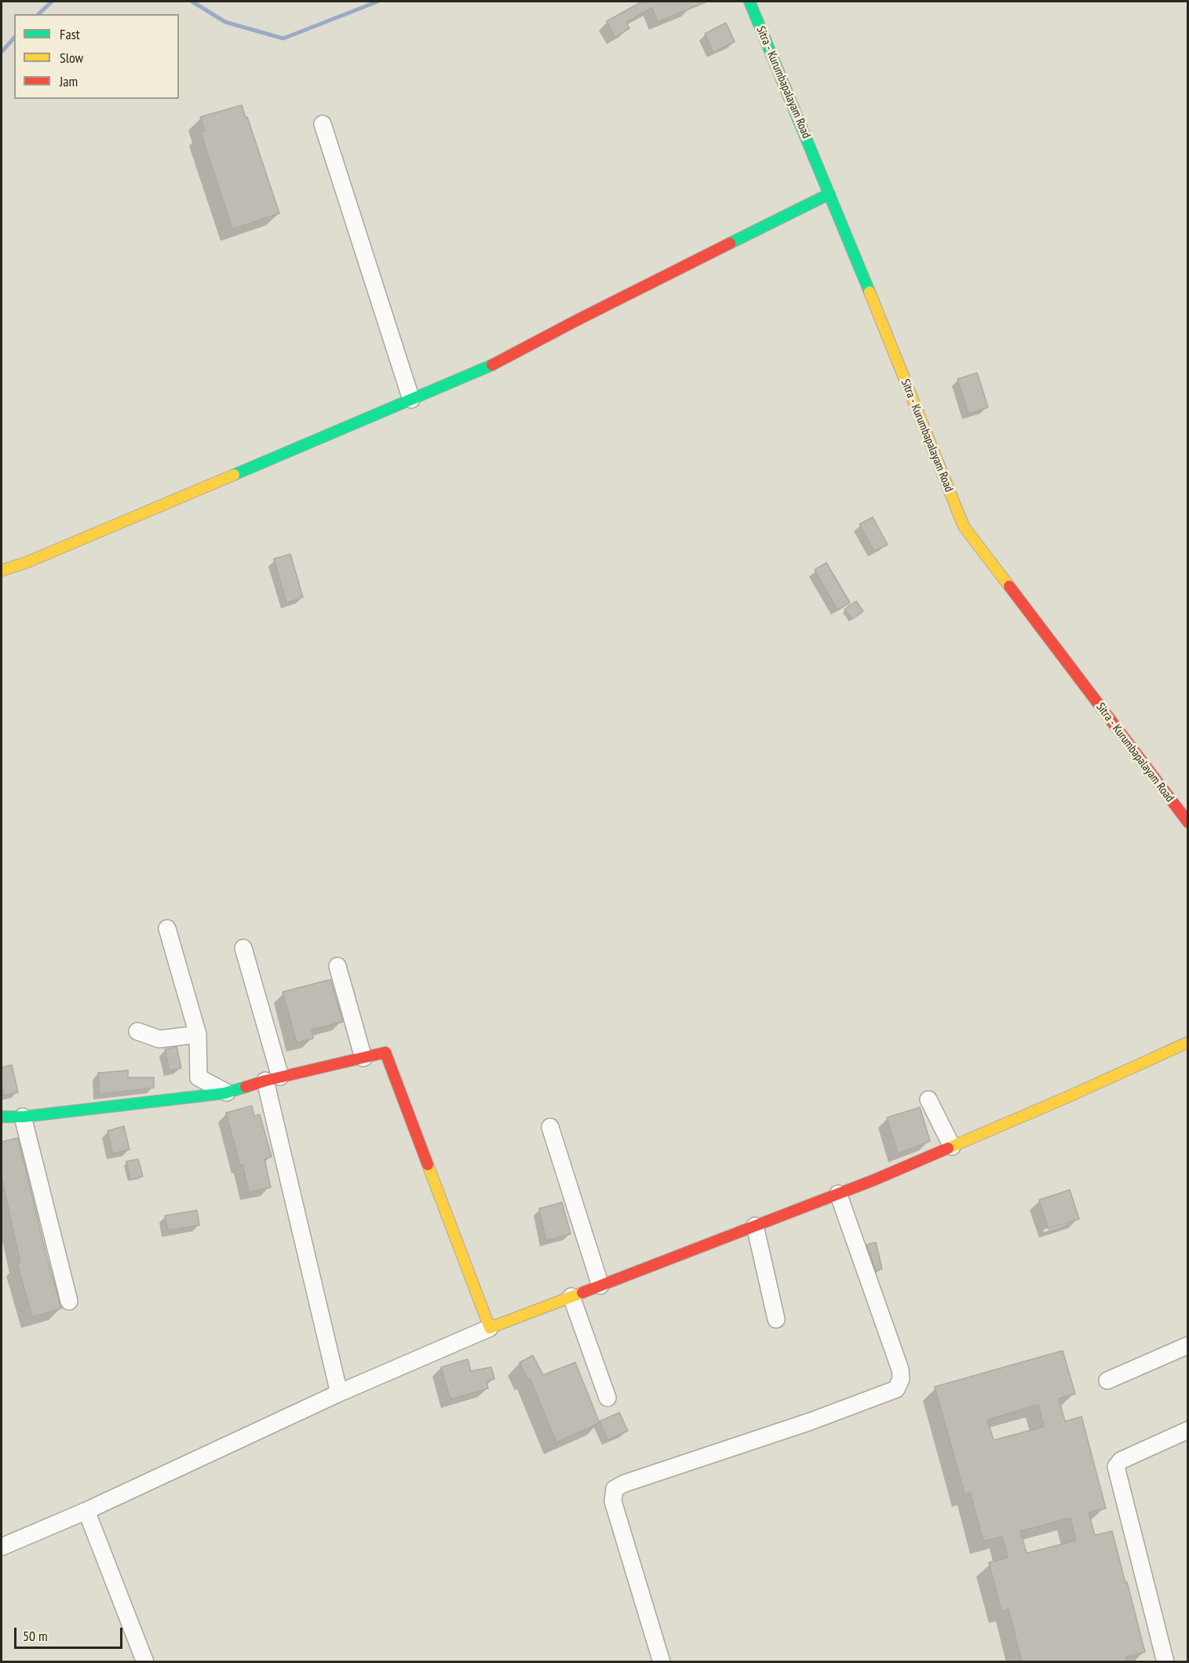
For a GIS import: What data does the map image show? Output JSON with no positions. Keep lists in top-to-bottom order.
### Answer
{
  "streets": {
    "street": ["Sitra - Kurumbapalayam Road"]
  },
  "legend": ["Fast", "Slow", "Jam"],
  "scale_bar": "50 m"
}
